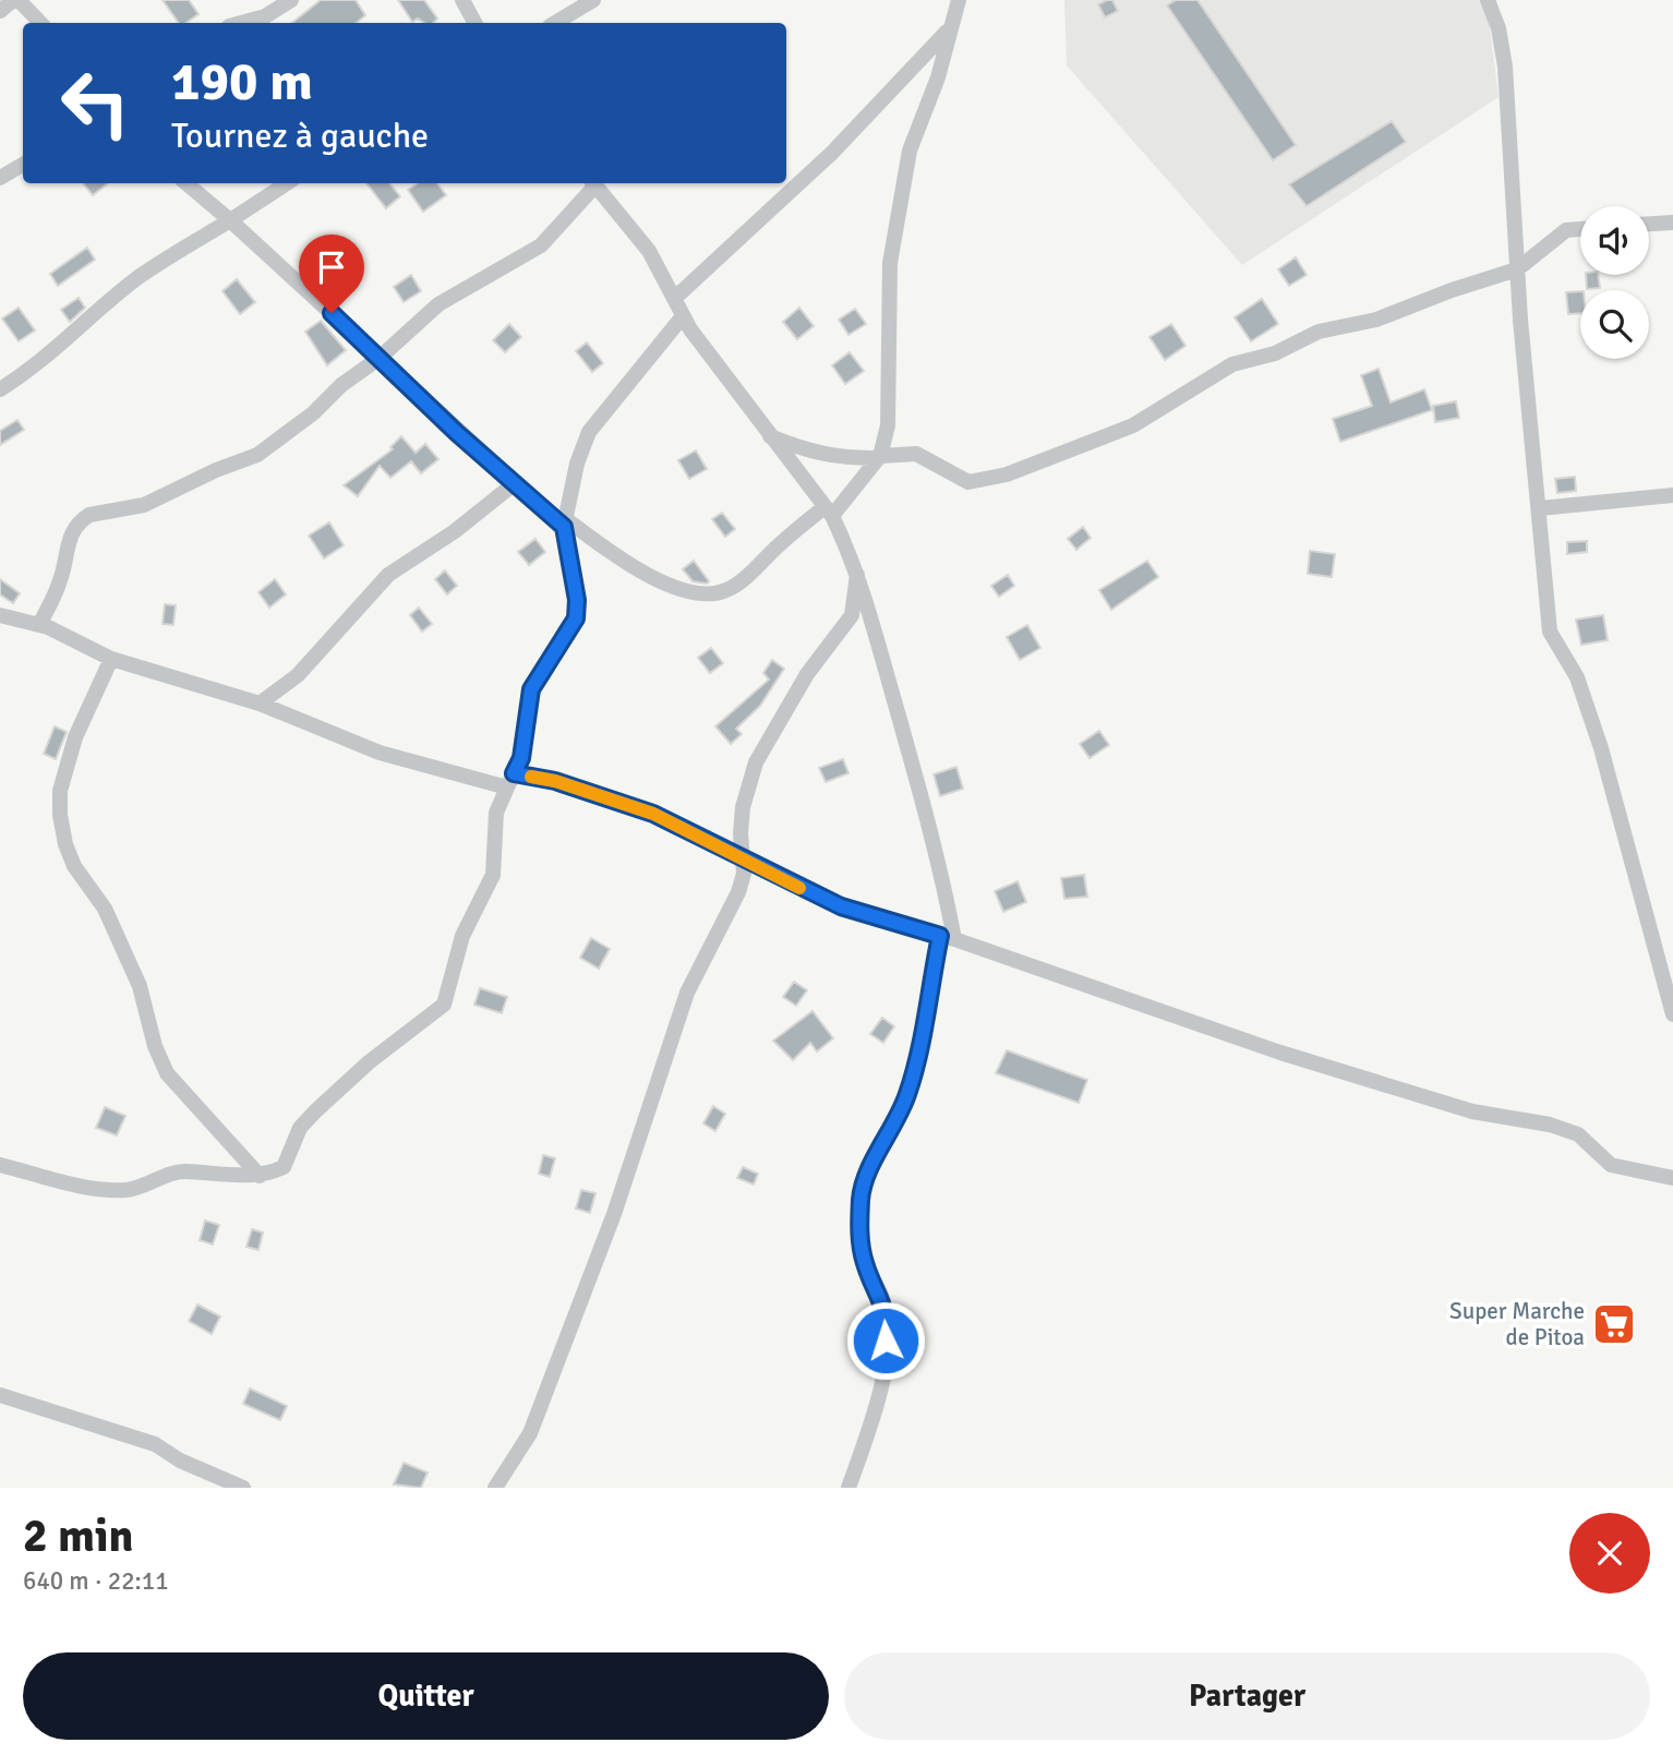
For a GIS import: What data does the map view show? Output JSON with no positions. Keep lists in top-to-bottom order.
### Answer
{
  "places": {
    "supermarket": ["Super Marche de Pitoa"]
  },
  "page": {
    "turn": ["190 m", "Tournez à gauche"],
    "heading": ["2 min", "640 m · 22:11"],
    "buttons": ["Quitter", "Partager"]
  }
}
